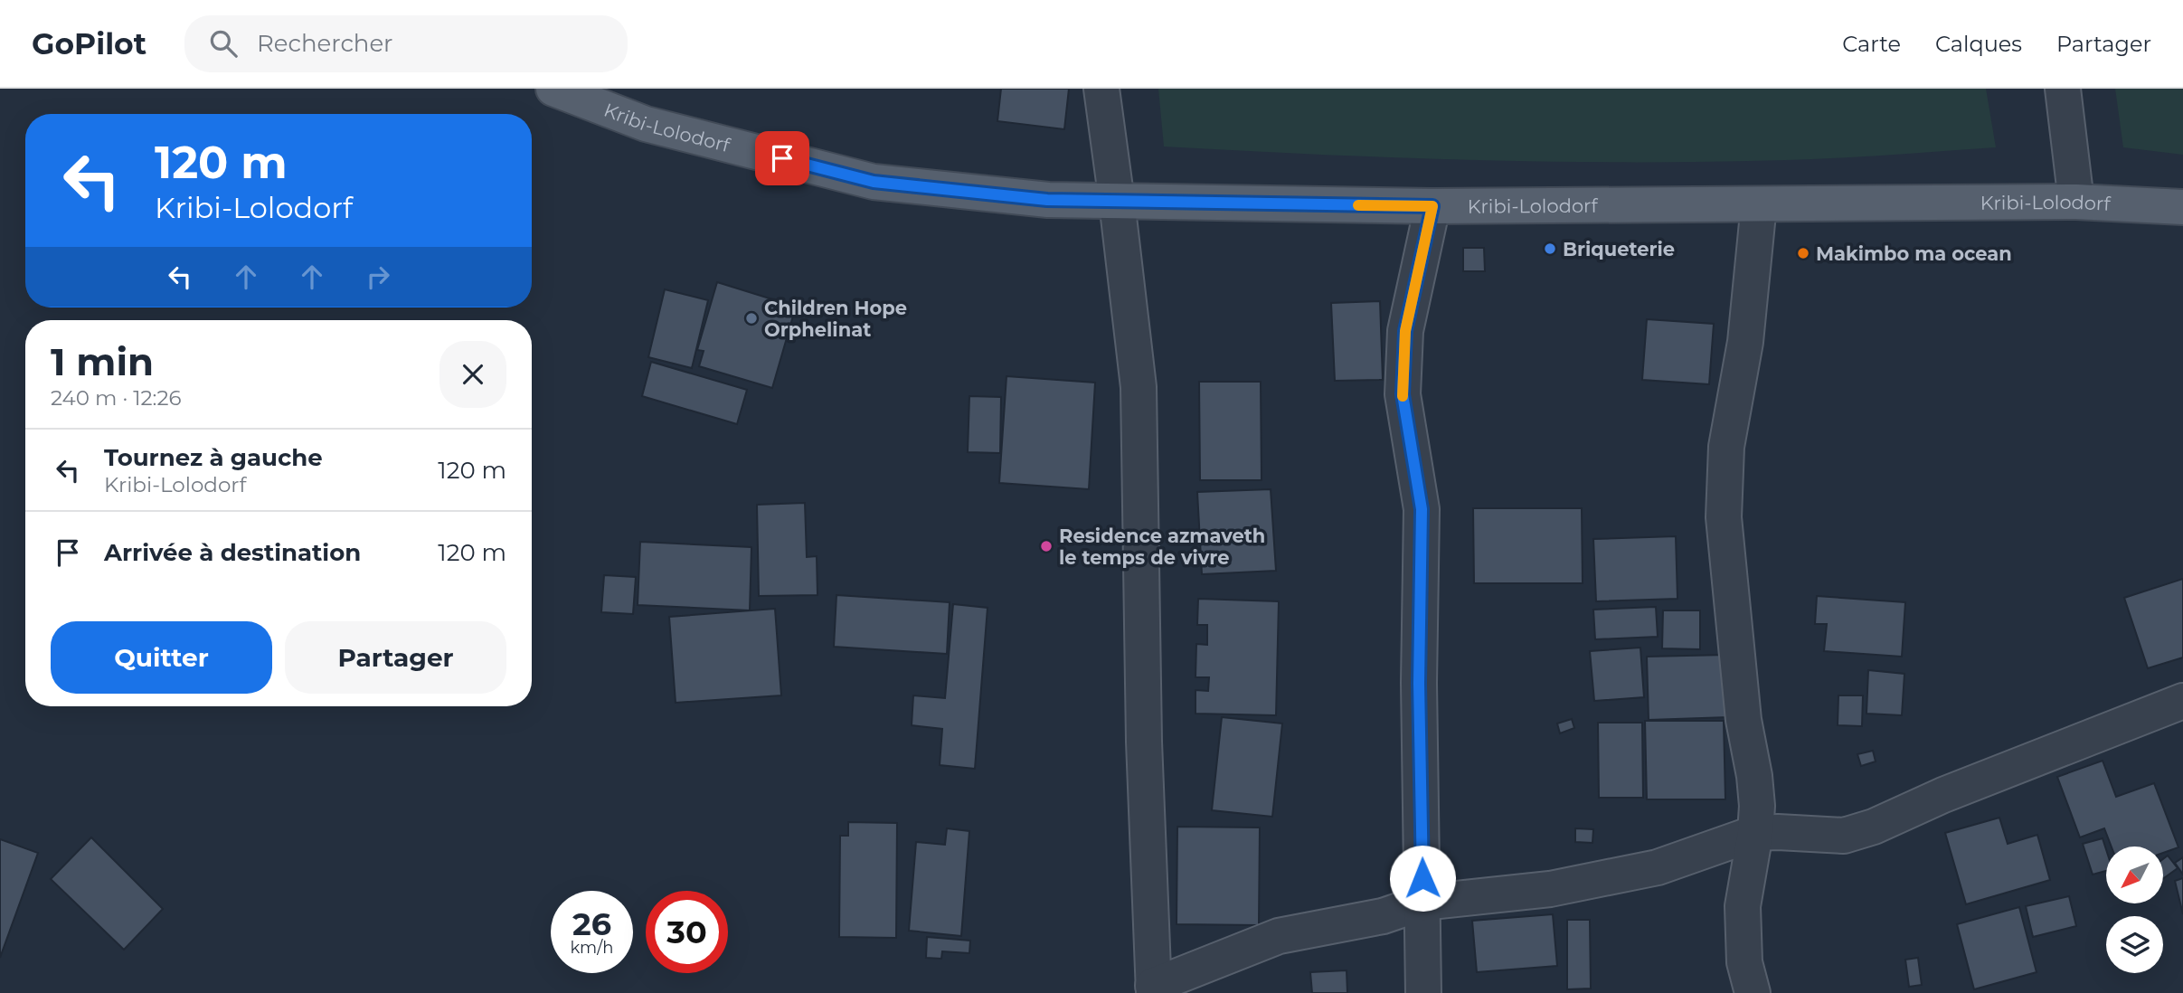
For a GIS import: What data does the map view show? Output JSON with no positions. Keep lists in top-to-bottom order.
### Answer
{
  "streets": {
    "main road": ["Kribi-Lolodorf"]
  },
  "places": [
    "Briqueterie",
    "Makimbo ma ocean",
    "Children Hope Orphelinat",
    "Residence azmaveth le temps de vivre"
  ],
  "north": "bottom left",
  "page": {
    "header": "GoPilot",
    "search": "Rechercher",
    "nav": ["Carte", "Calques", "Partager"],
    "turn": ["120 m", "Kribi-Lolodorf"],
    "heading": ["1 min", "240 m · 12:26"],
    "list": [
      {
        "name": "Tournez à gauche",
        "note": "Kribi-Lolodorf",
        "value": "120 m"
      },
      {
        "name": "Arrivée à destination",
        "value": "120 m"
      }
    ],
    "buttons": ["Quitter", "Partager"],
    "speed": "26 km/h",
    "limit": "30"
  }
}
